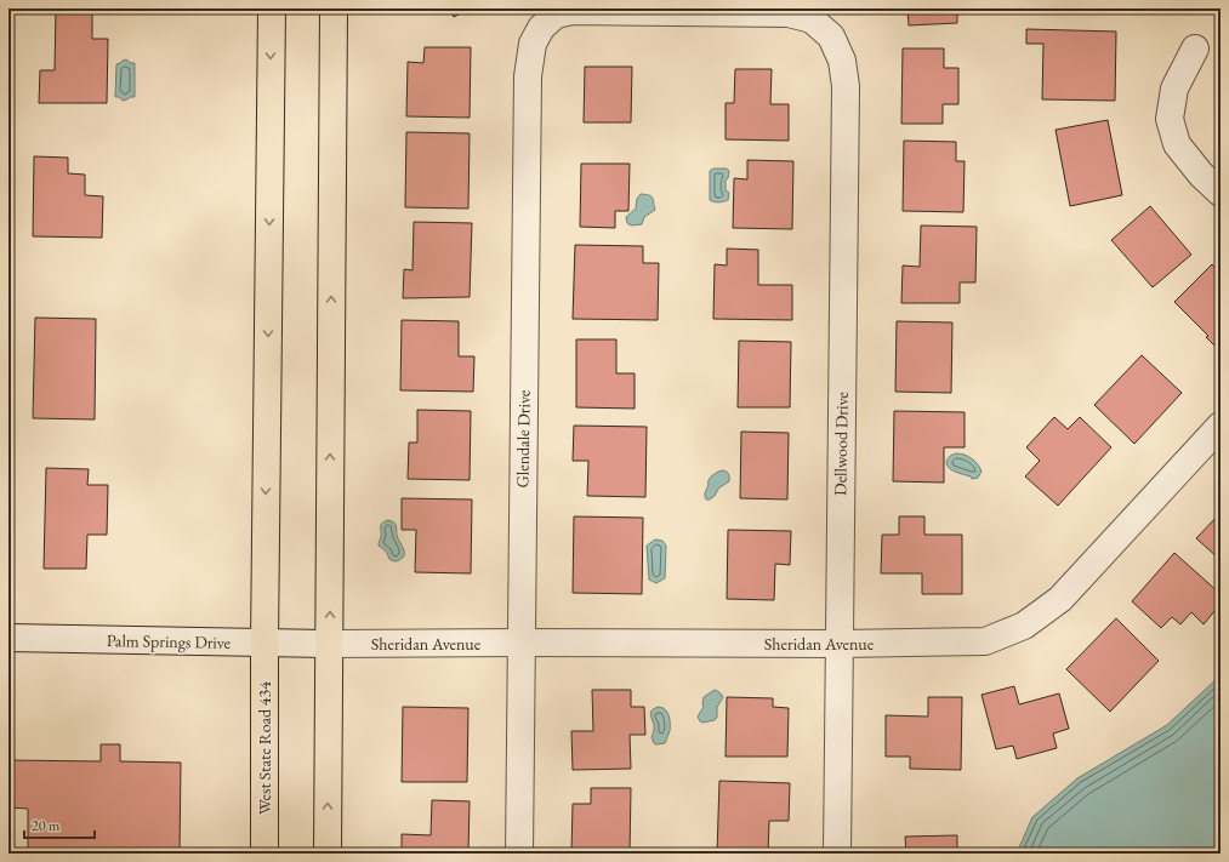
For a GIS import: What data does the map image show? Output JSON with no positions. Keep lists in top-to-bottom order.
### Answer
{
  "streets": {
    "main road": ["West State Road 434"],
    "street": [
      "Glendale Drive",
      "Dellwood Drive",
      "Palm Springs Drive",
      "Sheridan Avenue"
    ]
  },
  "crossings": [
    ["Glendale Drive", "Dellwood Drive"],
    ["Glendale Drive", "Sheridan Avenue"],
    ["Dellwood Drive", "Sheridan Avenue"],
    ["Palm Springs Drive", "Sheridan Avenue"],
    ["Palm Springs Drive", "West State Road 434"]
  ],
  "scale_bar": "20 m"
}
